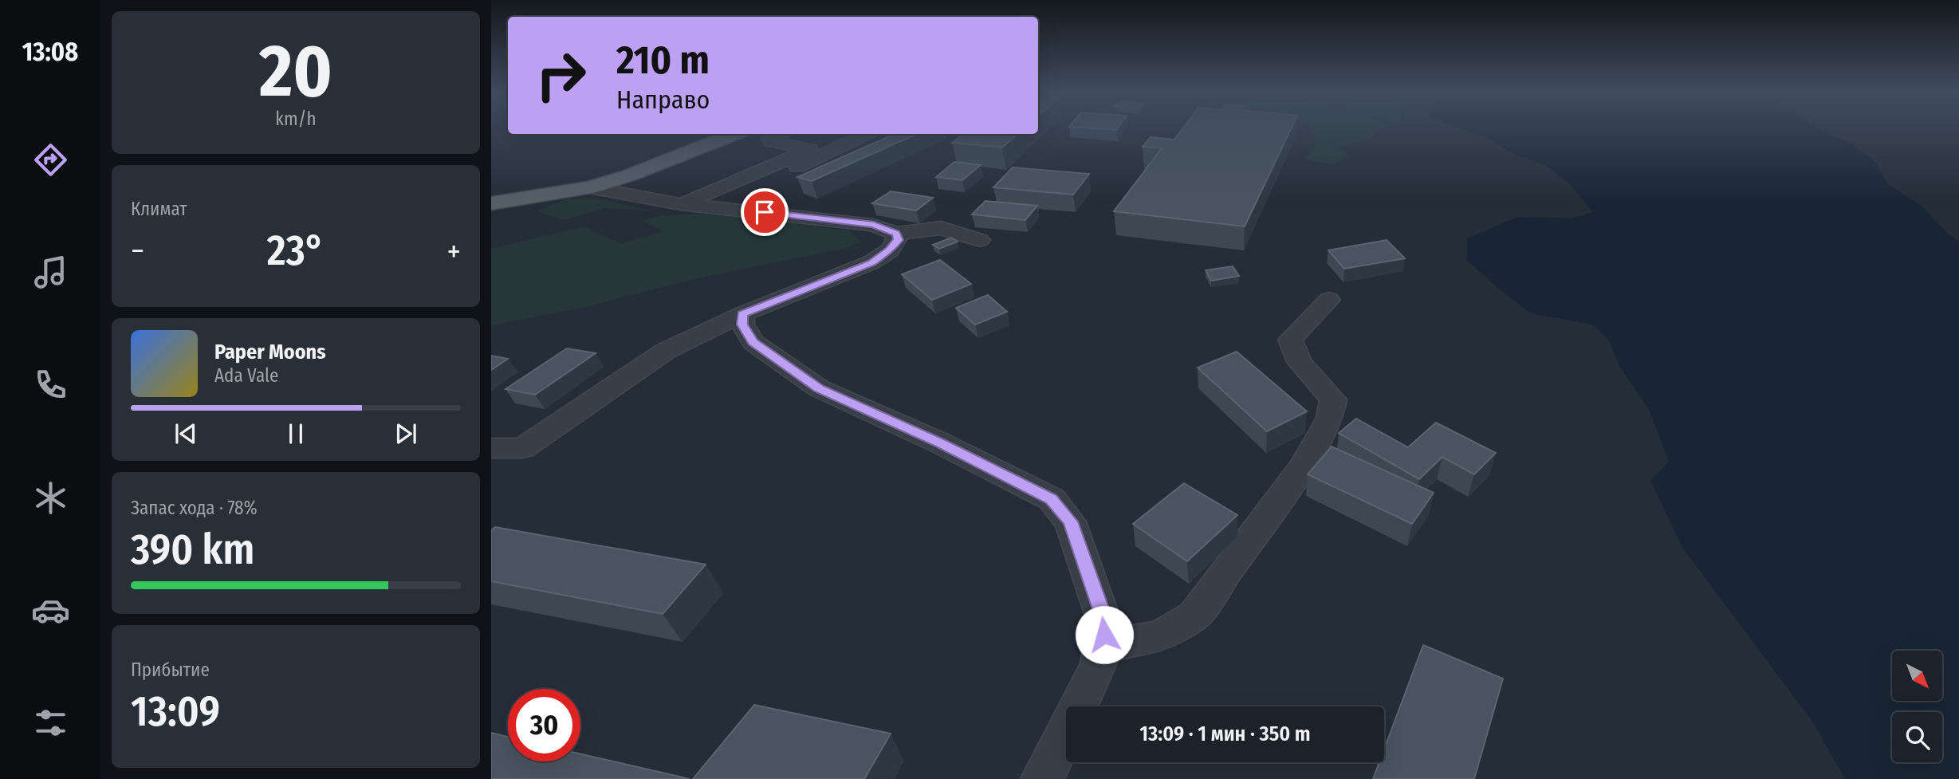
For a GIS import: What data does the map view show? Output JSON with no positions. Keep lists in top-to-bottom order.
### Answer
{
  "north": "bottom right",
  "page": {
    "tabs": "13:08",
    "tile": [
      ["20", "km/h"],
      "Климат",
      ["Запас хода · 78%", "390 km"],
      ["Прибытие", "13:09"]
    ],
    "turn": ["210 m", "Направо"],
    "heat": ["−", "23°", "+"],
    "song": ["Paper Moons", "Ada Vale"],
    "limit": "30",
    "trip": "13:09 · 1 мин · 350 m"
  }
}
